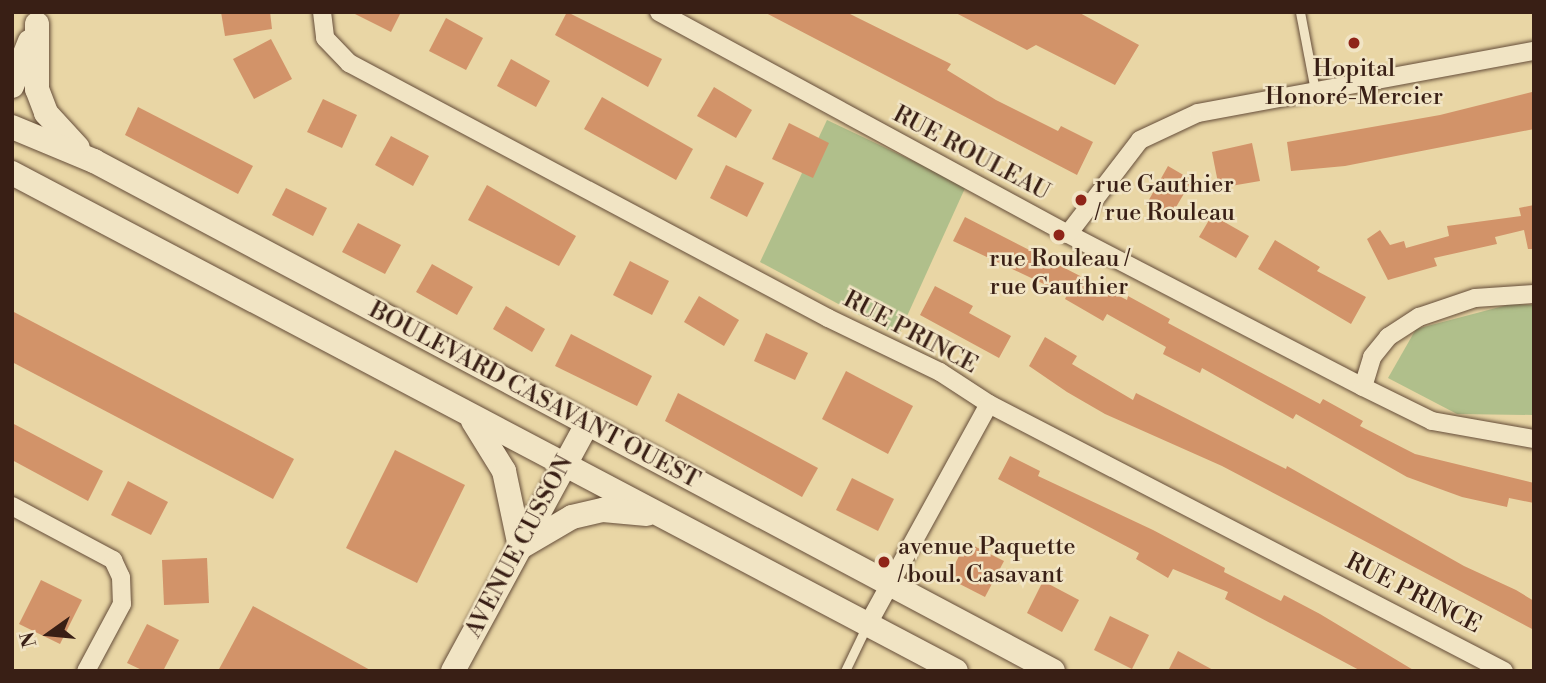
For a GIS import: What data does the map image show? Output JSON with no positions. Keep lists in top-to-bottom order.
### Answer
{
  "streets": {
    "street": [
      "RUE ROULEAU",
      "RUE PRINCE",
      "BOULEVARD CASAVANT OUEST",
      "AVENUE CUSSON"
    ]
  },
  "crossings": [
    ["BOULEVARD CASAVANT OUEST", "AVENUE CUSSON"]
  ],
  "places": [
    "Hopital Honoré-Mercier",
    "rue Gauthier / rue Rouleau",
    "rue Rouleau / rue Gauthier",
    "avenue Paquette / boul. Casavant"
  ],
  "north": "left"
}
